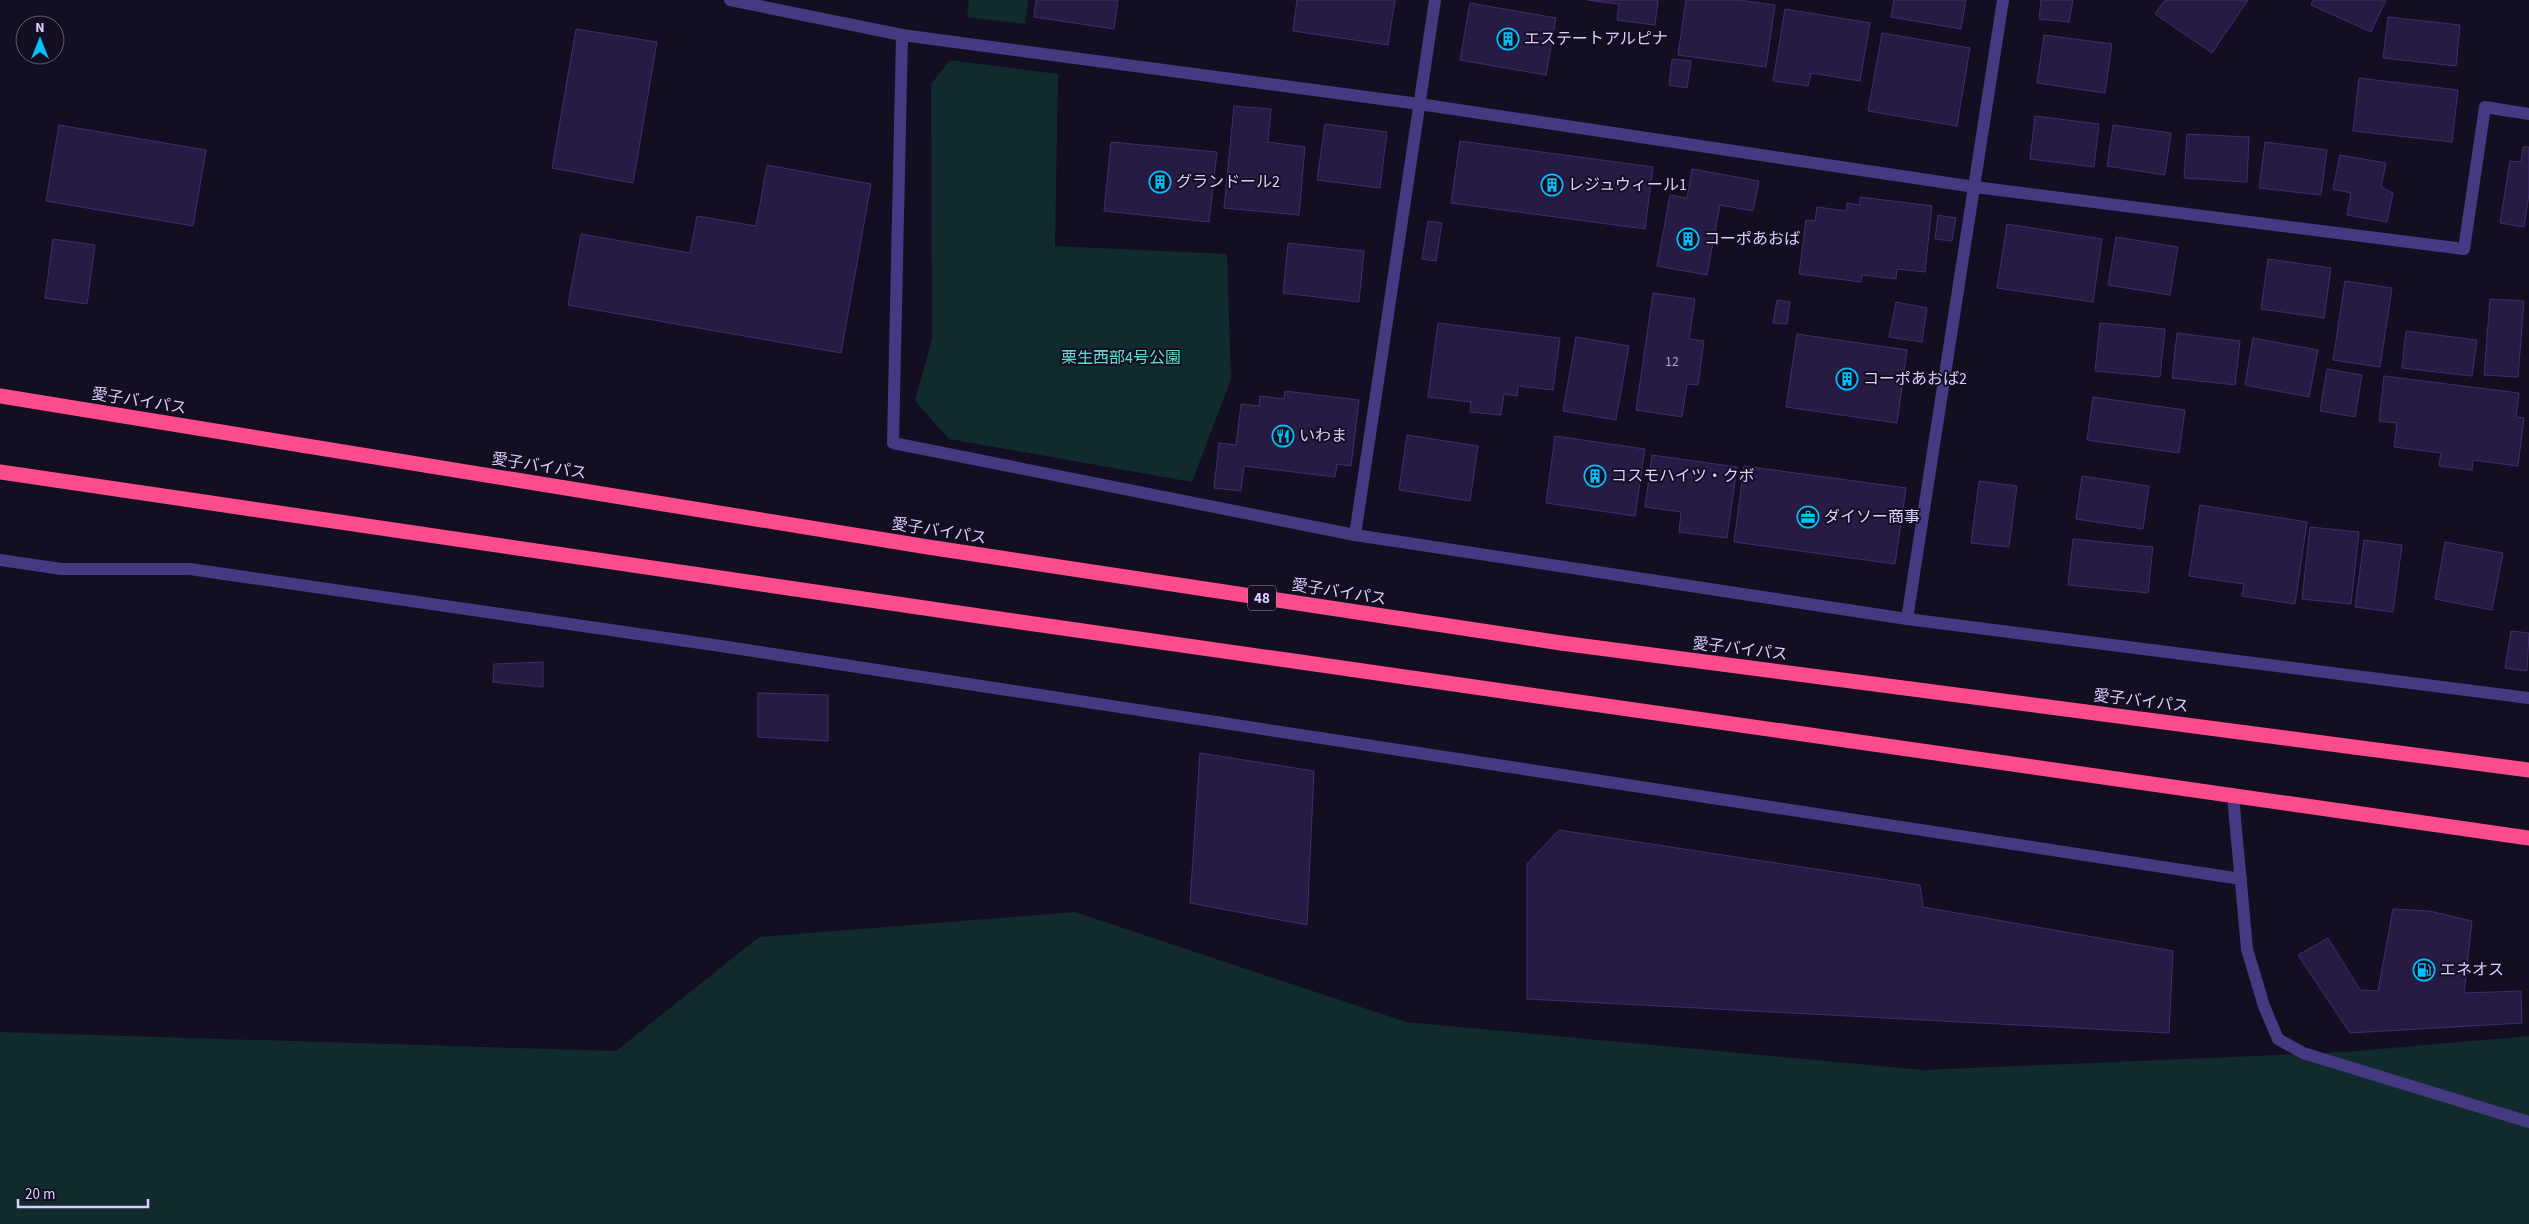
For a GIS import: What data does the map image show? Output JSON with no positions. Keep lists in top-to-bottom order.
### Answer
{
  "streets": {
    "highway": ["愛子バイパス", "48"]
  },
  "parks": ["栗生西部4号公園"],
  "places": {
    "building": [
      "エステートアルピナ",
      "グランドール2",
      "レジュウィール1",
      "コーポあおば",
      "コーポあおば2",
      "コスモハイツ・クボ"
    ],
    "restaurant": ["いわま"],
    "office": ["ダイソー商事"],
    "fuel station": ["エネオス"]
  },
  "house_numbers": ["12"],
  "scale_bar": "20 m",
  "north": "top"
}
